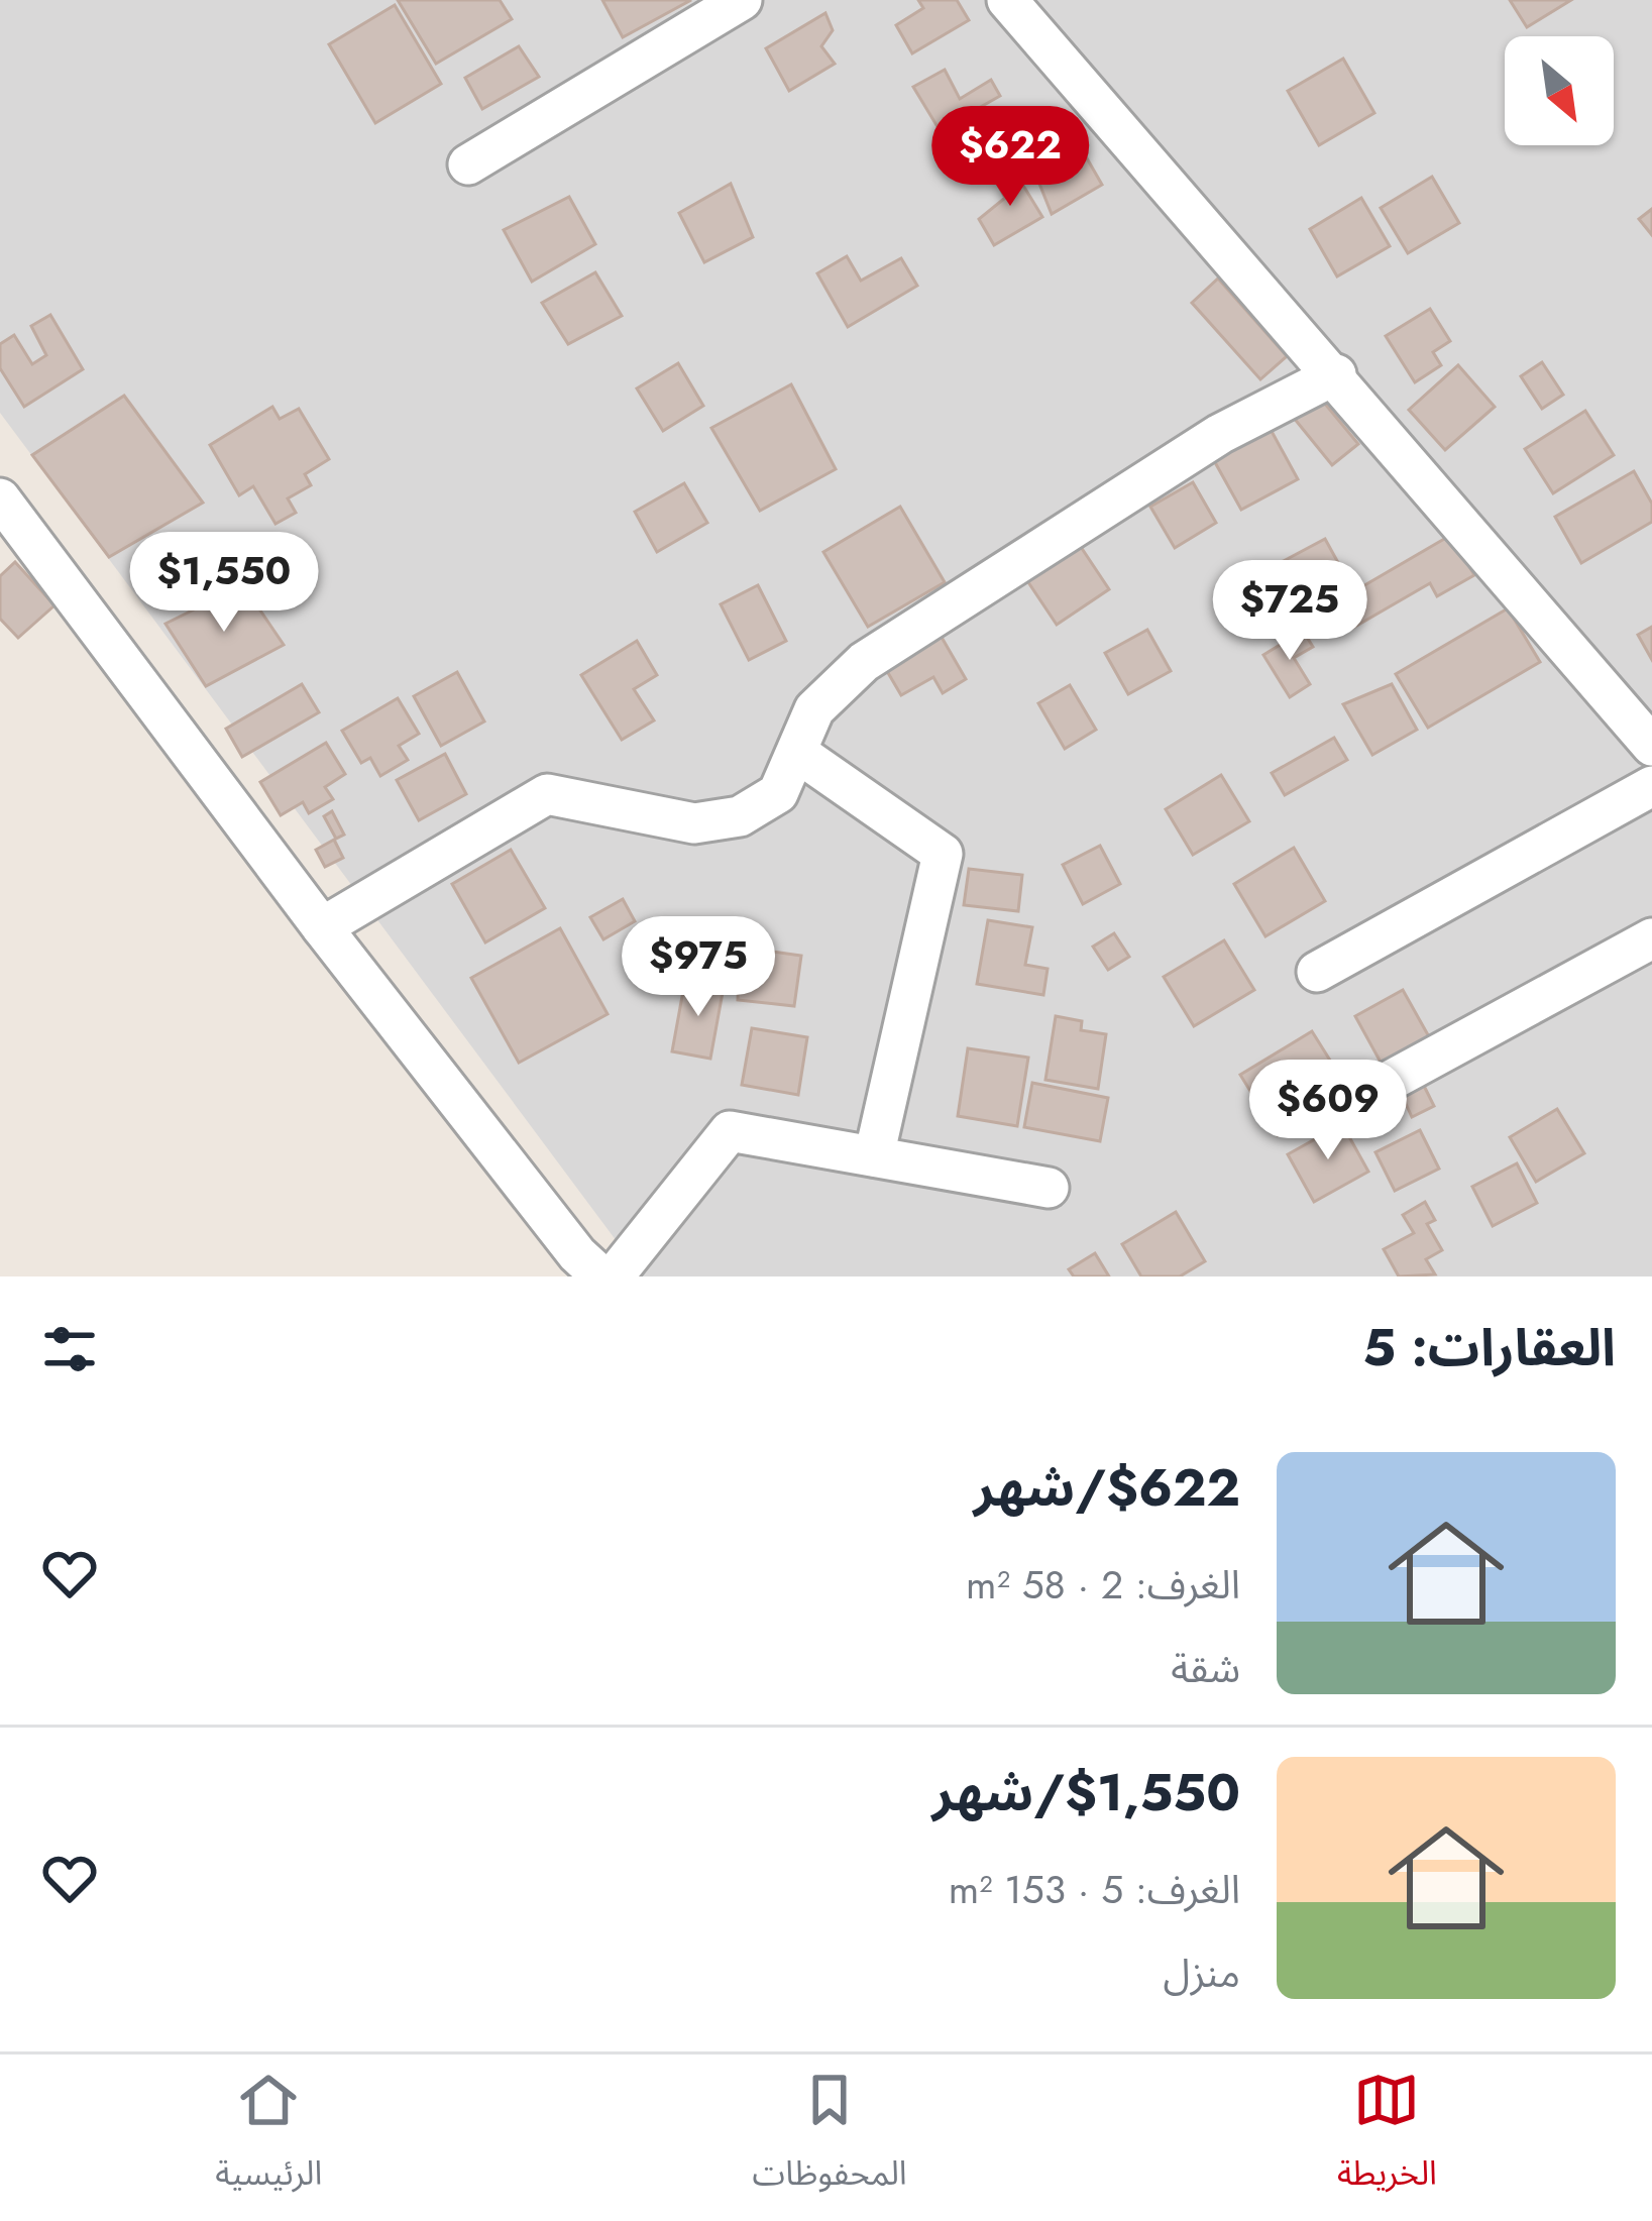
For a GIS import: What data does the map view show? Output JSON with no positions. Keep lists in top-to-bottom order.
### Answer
{
  "north": "bottom right",
  "page": {
    "price": [
      "$622",
      "$1,550",
      "$725",
      "$975",
      "$609"
    ],
    "heading": "العقارات: 5",
    "list": [
      {
        "name": "$622/شهر",
        "note": "الغرف: 2 · 58 m² · شقة"
      },
      {
        "name": "$1,550/شهر",
        "note": "الغرف: 5 · 153 m² · منزل"
      }
    ],
    "tabs": ["الخريطة", "المحفوظات", "الرئيسية"]
  }
}
